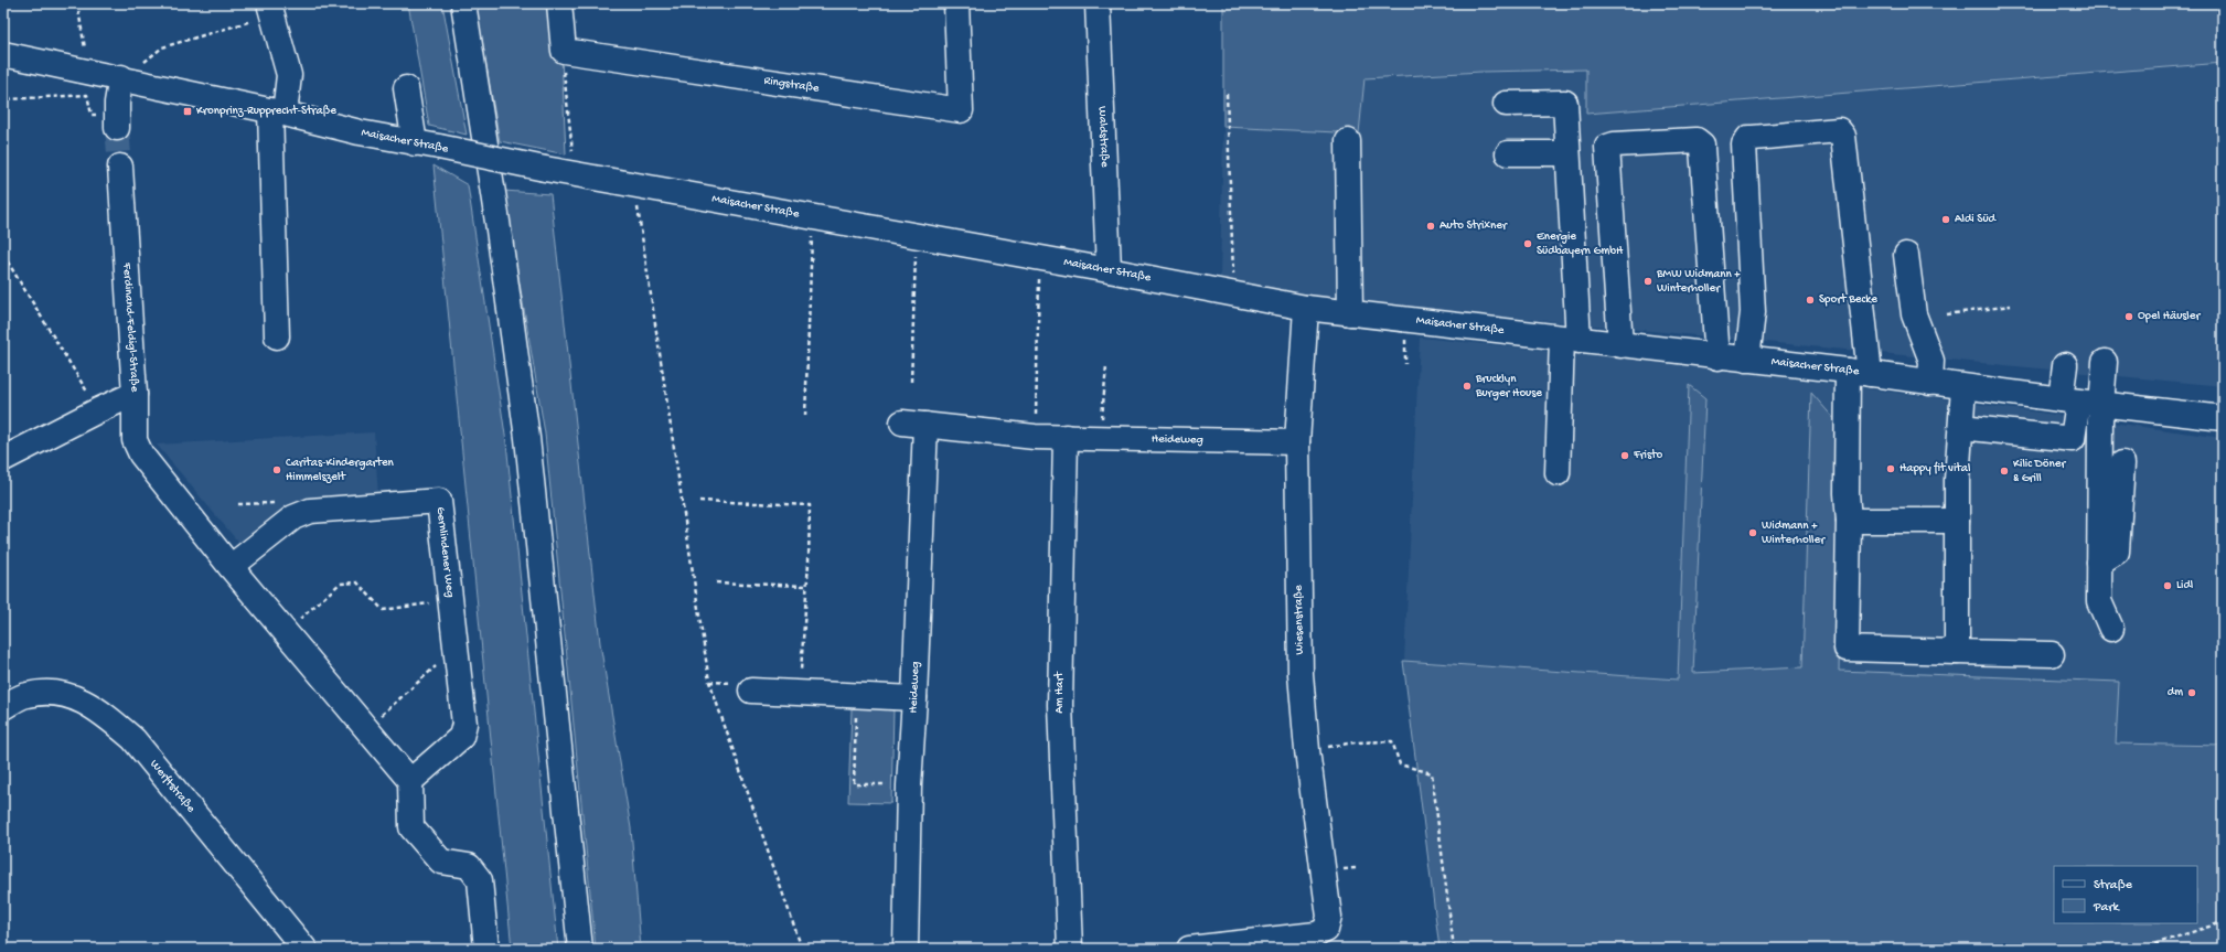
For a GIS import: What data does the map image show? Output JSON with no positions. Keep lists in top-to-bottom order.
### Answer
{
  "streets": {
    "main road": [
      "Ringstraße",
      "Waldstraße",
      "Maisacher Straße",
      "Ferdinand-Feldigl-Straße",
      "Heideweg",
      "Gernlindener Weg",
      "Wiesenstraße",
      "Am Hart",
      "Werftstraße"
    ]
  },
  "crossings": [
    ["Waldstraße", "Maisacher Straße"],
    ["Maisacher Straße", "Wiesenstraße"],
    ["Heideweg", "Wiesenstraße"],
    ["Heideweg", "Am Hart"]
  ],
  "places": {
    "transit": ["Kronprinz-Rupprecht-Straße"],
    "other": [
      "Aldi Süd",
      "Auto Strixner",
      "Energie Südbayern GmbH",
      "BMW Widmann + Winterholler",
      "Sport Becke",
      "Opel Häusler",
      "Brucklyn Burger House",
      "Fristo",
      "Happy fit vital",
      "Caritas-Kindergarten Himmelszelt",
      "Kilic Döner & Grill",
      "Widmann + Winterholler",
      "Lidl",
      "dm"
    ]
  },
  "legend": ["Straße", "Park"]
}
